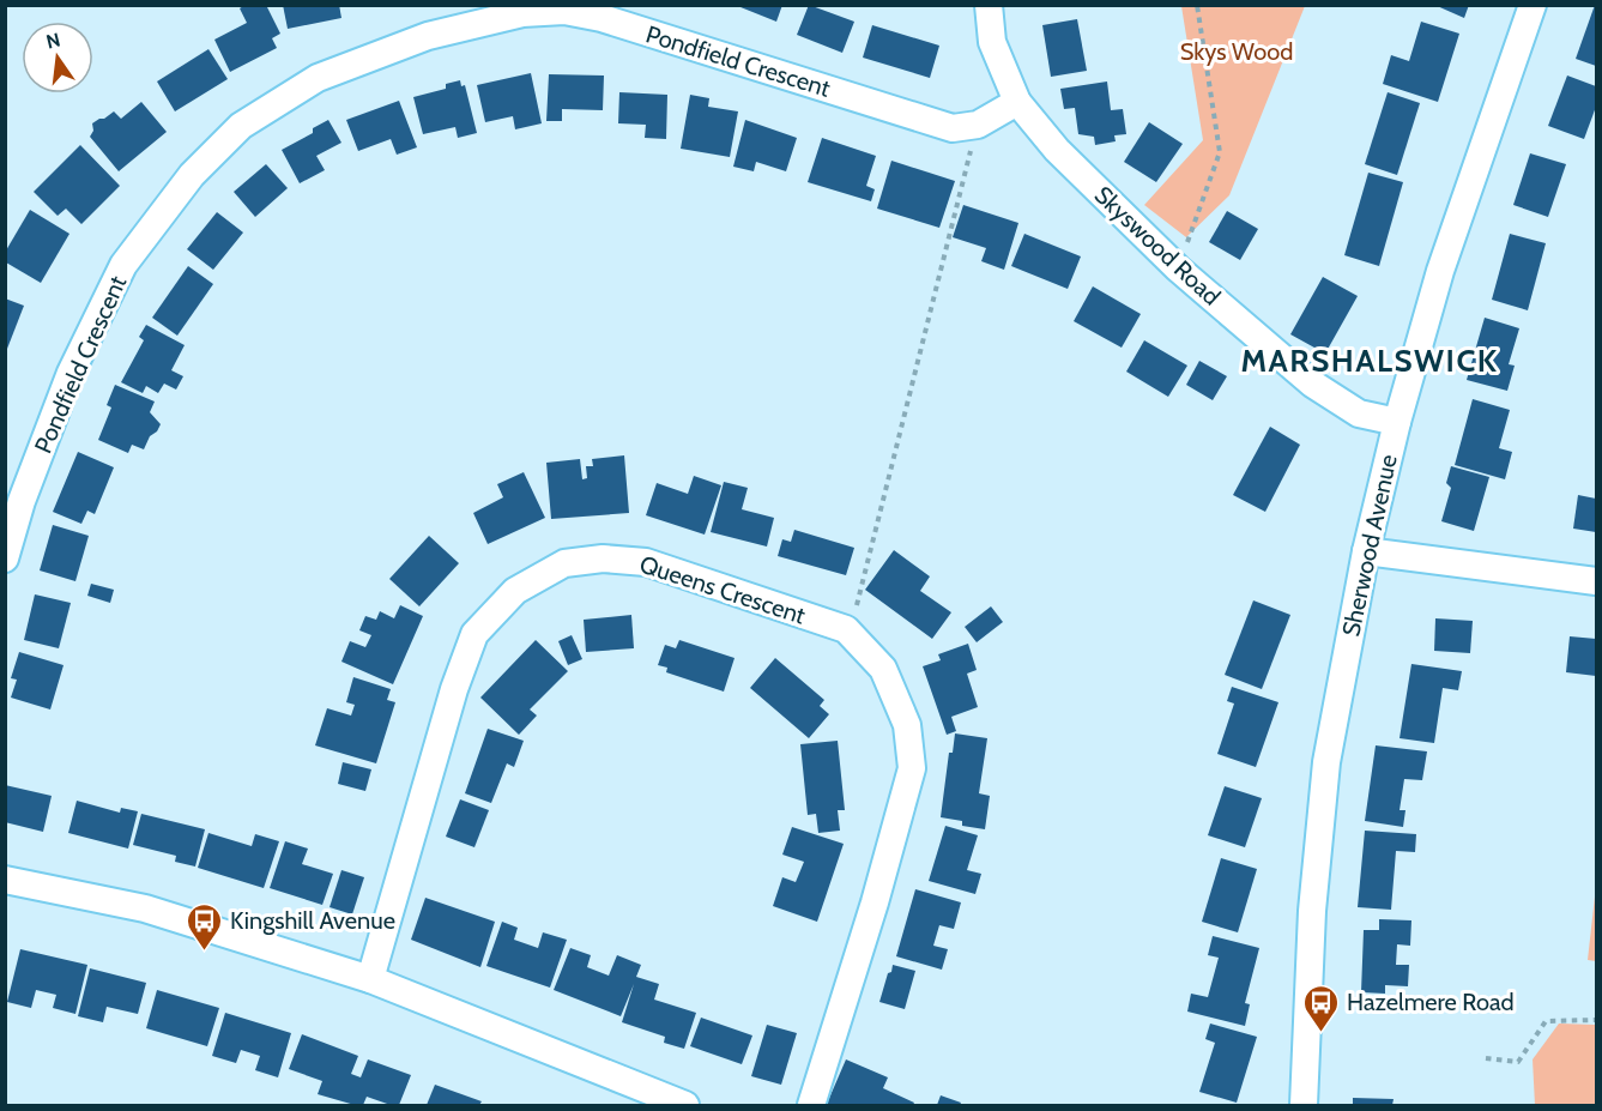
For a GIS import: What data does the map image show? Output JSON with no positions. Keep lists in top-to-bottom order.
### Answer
{
  "streets": {
    "street": [
      "Pondfield Crescent",
      "Skyswood Road",
      "Sherwood Avenue",
      "Queens Crescent"
    ]
  },
  "crossings": [
    ["Pondfield Crescent", "Skyswood Road"],
    ["Skyswood Road", "Sherwood Avenue"]
  ],
  "districts": ["MARSHALSWICK"],
  "parks": ["Skys Wood"],
  "places": {
    "bus stop": ["Kingshill Avenue", "Hazelmere Road"]
  },
  "north": "top"
}
